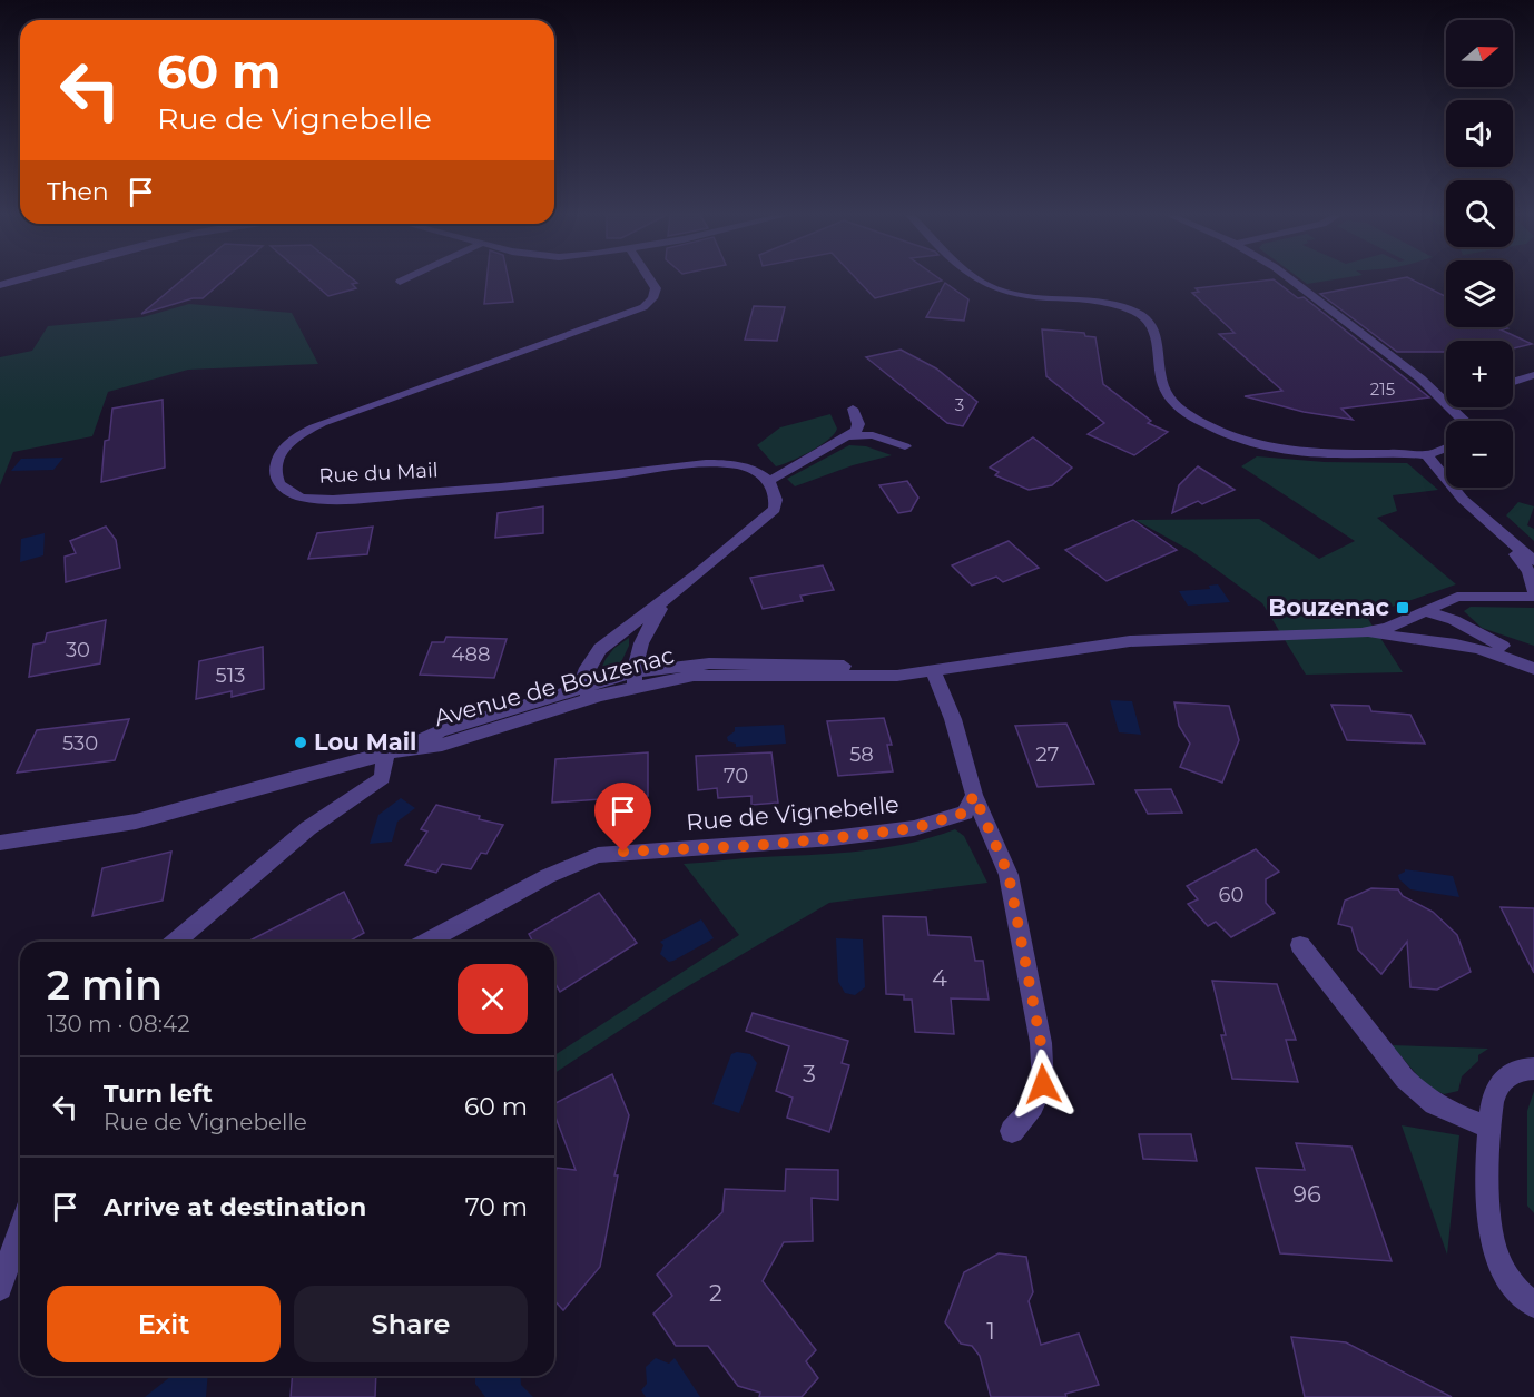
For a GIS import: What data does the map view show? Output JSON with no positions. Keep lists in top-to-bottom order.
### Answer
{
  "streets": {
    "street": ["Rue du Mail", "Avenue de Bouzenac", "Rue de Vignebelle"]
  },
  "places": {
    "transit": ["Bouzenac"],
    "other": ["Lou Mail"]
  },
  "house_numbers": [
    "215",
    "3",
    "30",
    "488",
    "513",
    "530",
    "58",
    "27",
    "70",
    "60",
    "4",
    "3",
    "96",
    "2",
    "1"
  ],
  "north": "right",
  "page": {
    "map_buttons": ["+", "−"],
    "turn": ["60 m", "Rue de Vignebelle"],
    "then": "Then",
    "heading": ["2 min", "130 m · 08:42"],
    "list": [
      {
        "name": "Turn left",
        "note": "Rue de Vignebelle",
        "value": "60 m"
      },
      {
        "name": "Arrive at destination",
        "value": "70 m"
      }
    ],
    "buttons": ["Exit", "Share"]
  }
}
